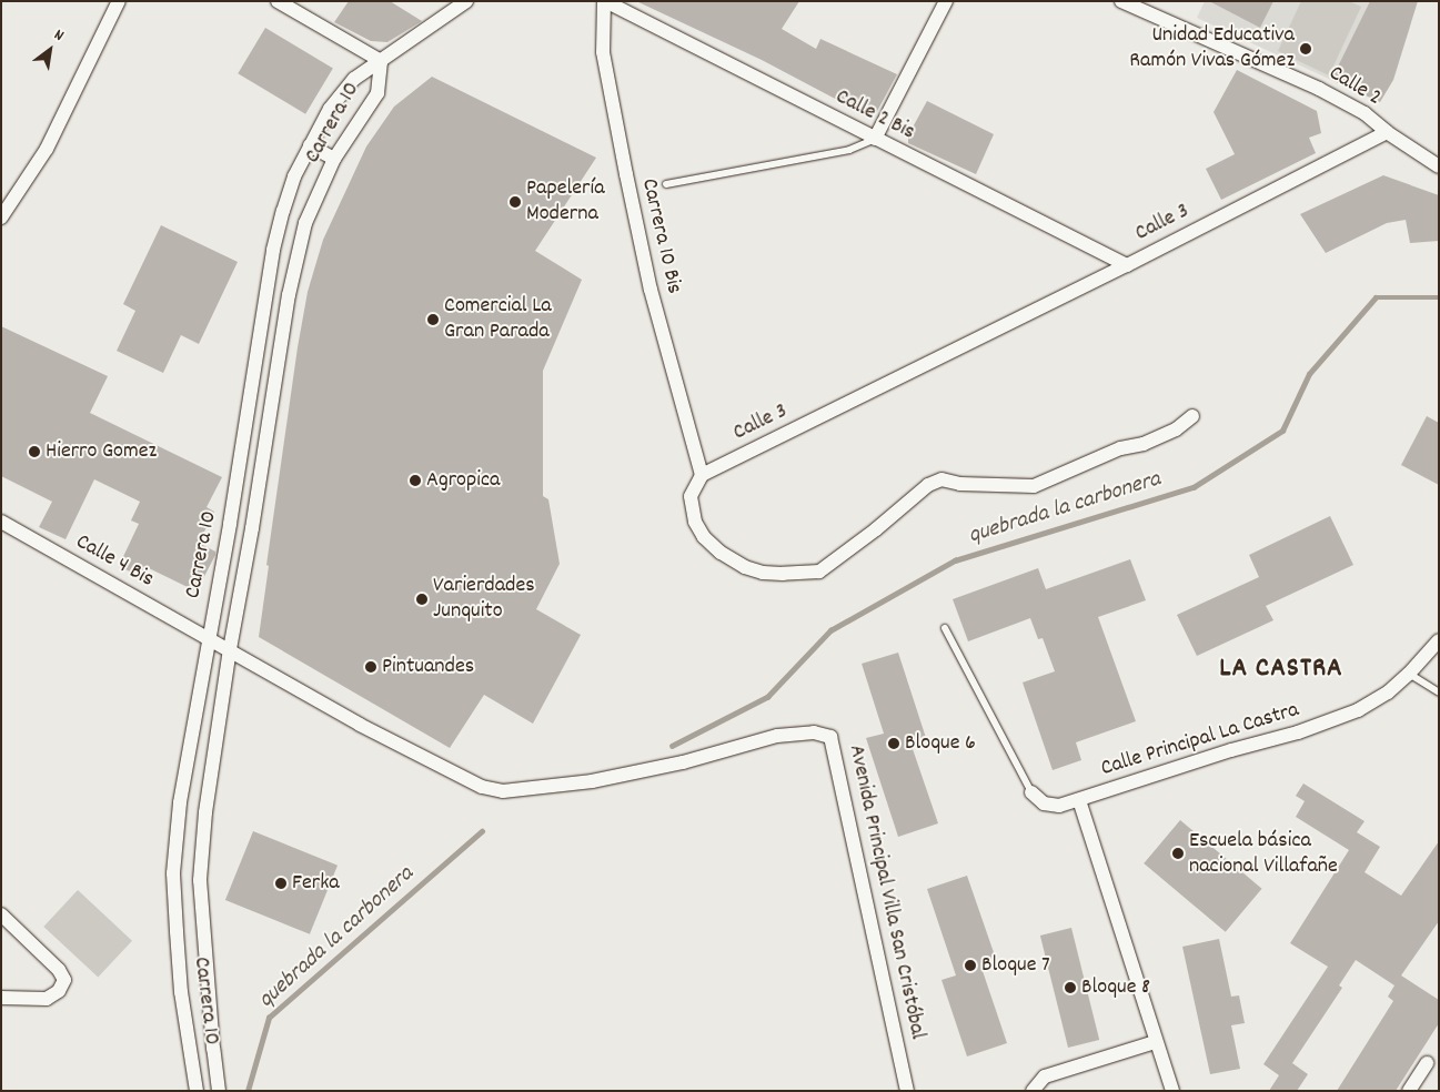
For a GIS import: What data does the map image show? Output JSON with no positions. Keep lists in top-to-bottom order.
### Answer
{
  "streets": {
    "street": [
      "Calle 2",
      "Calle 2 Bis",
      "Carrera 10",
      "Calle 3",
      "Carrera 10 Bis",
      "Calle 4 Bis",
      "Calle Principal La Castra",
      "Avenida Principal Villa San Cristóbal"
    ]
  },
  "crossings": [
    ["Calle 2", "Calle 3"],
    ["Calle 2 Bis", "Calle 3"],
    ["Calle 2 Bis", "Carrera 10 Bis"],
    ["Carrera 10", "Calle 4 Bis"],
    ["Carrera 10", "Avenida Principal Villa San Cristóbal"],
    ["Calle 3", "Carrera 10 Bis"],
    ["Calle 4 Bis", "Avenida Principal Villa San Cristóbal"]
  ],
  "districts": ["LA CASTRA"],
  "water": ["quebrada la carbonera"],
  "places": [
    "Unidad Educativa Ramón Vivas Gómez",
    "Papelería Moderna",
    "Comercial La Gran Parada",
    "Hierro Gomez",
    "Agropica",
    "Varierdades Junquito",
    "Pintuandes",
    "Bloque 6",
    "Escuela básica nacional Villafañe",
    "Ferka",
    "Bloque 7",
    "Bloque 8"
  ],
  "north": "top right"
}
